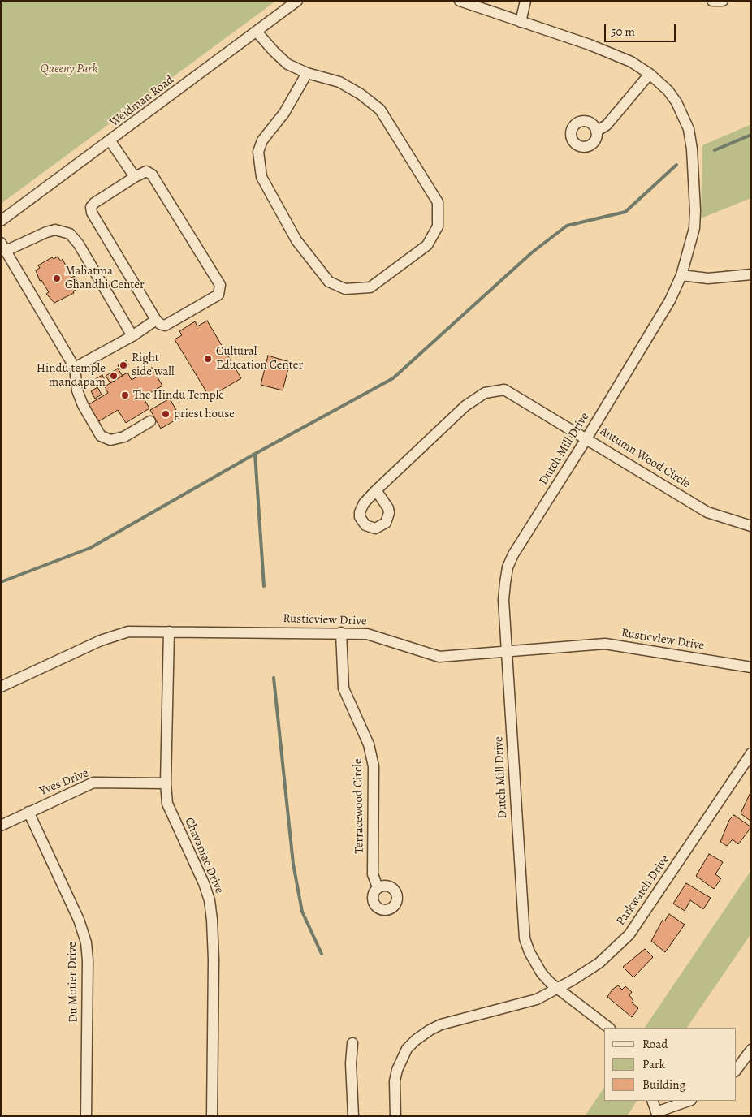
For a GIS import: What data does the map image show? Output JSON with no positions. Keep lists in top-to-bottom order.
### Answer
{
  "streets": {
    "street": [
      "Weidman Road",
      "Dutch Mill Drive",
      "Autumn Wood Circle",
      "Rusticview Drive",
      "Yves Drive",
      "Terracewood Circle",
      "Chavaniac Drive",
      "Parkwatch Drive",
      "Du Motier Drive"
    ]
  },
  "crossings": [
    ["Dutch Mill Drive", "Autumn Wood Circle"],
    ["Dutch Mill Drive", "Rusticview Drive"],
    ["Dutch Mill Drive", "Parkwatch Drive"],
    ["Rusticview Drive", "Terracewood Circle"],
    ["Rusticview Drive", "Chavaniac Drive"],
    ["Yves Drive", "Chavaniac Drive"],
    ["Yves Drive", "Du Motier Drive"]
  ],
  "parks": ["Queeny Park"],
  "places": [
    "Mahatma Ghandhi Center",
    "Cultural Education Center",
    "Right side wall",
    "Hindu temple mandapam",
    "The Hindu Temple",
    "priest house"
  ],
  "legend": ["Road", "Park", "Building"],
  "scale_bar": "50 m"
}
